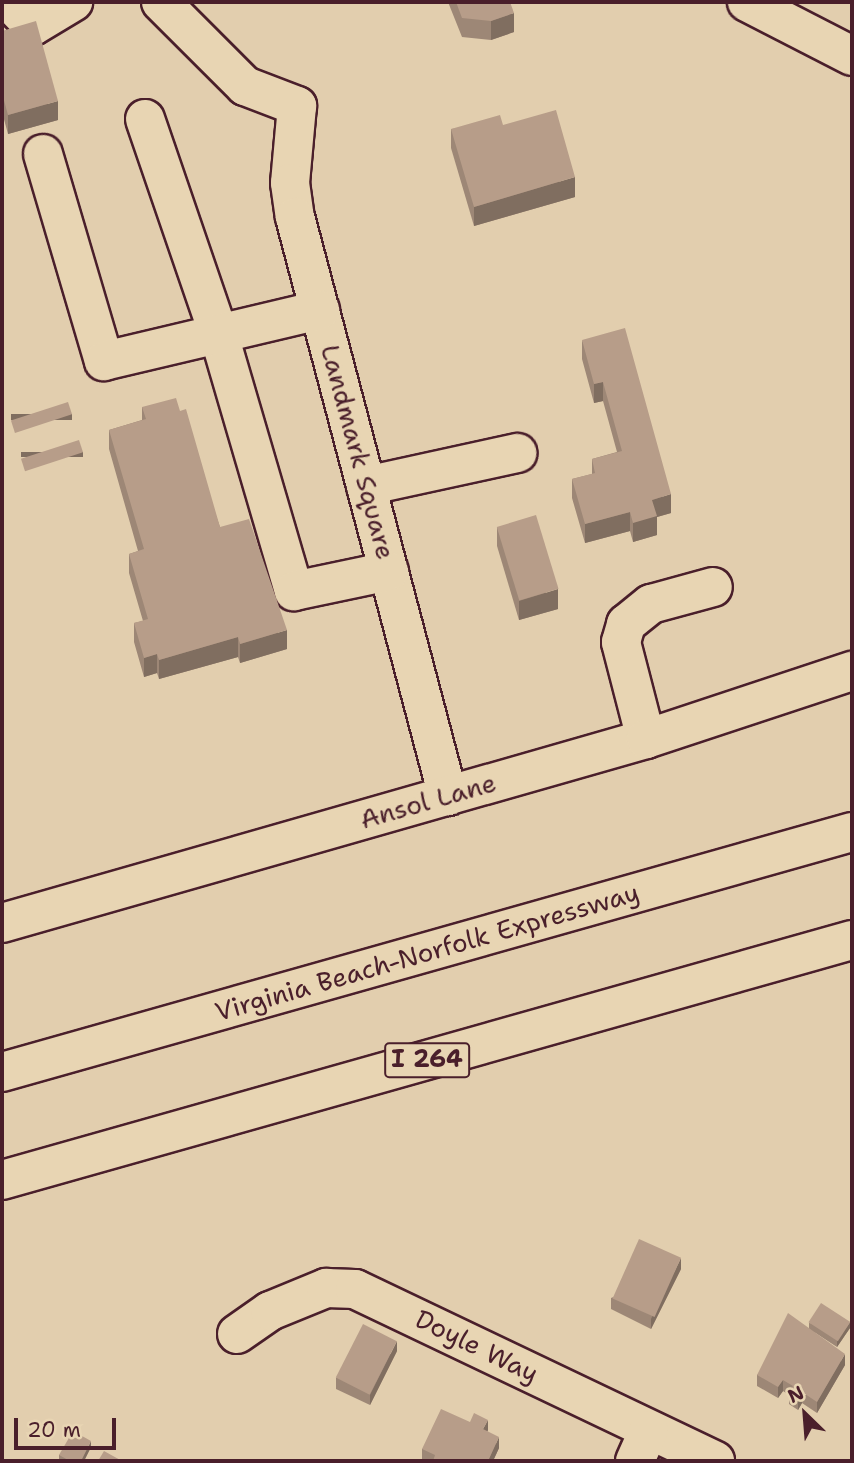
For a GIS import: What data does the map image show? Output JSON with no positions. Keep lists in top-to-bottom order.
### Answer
{
  "streets": {
    "main road": [
      "Landmark Square",
      "Ansol Lane",
      "Virginia Beach-Norfolk Expressway",
      "I 264",
      "Doyle Way"
    ]
  },
  "crossings": [
    ["Landmark Square", "Ansol Lane"]
  ],
  "scale_bar": "20 m",
  "north": "top left"
}
